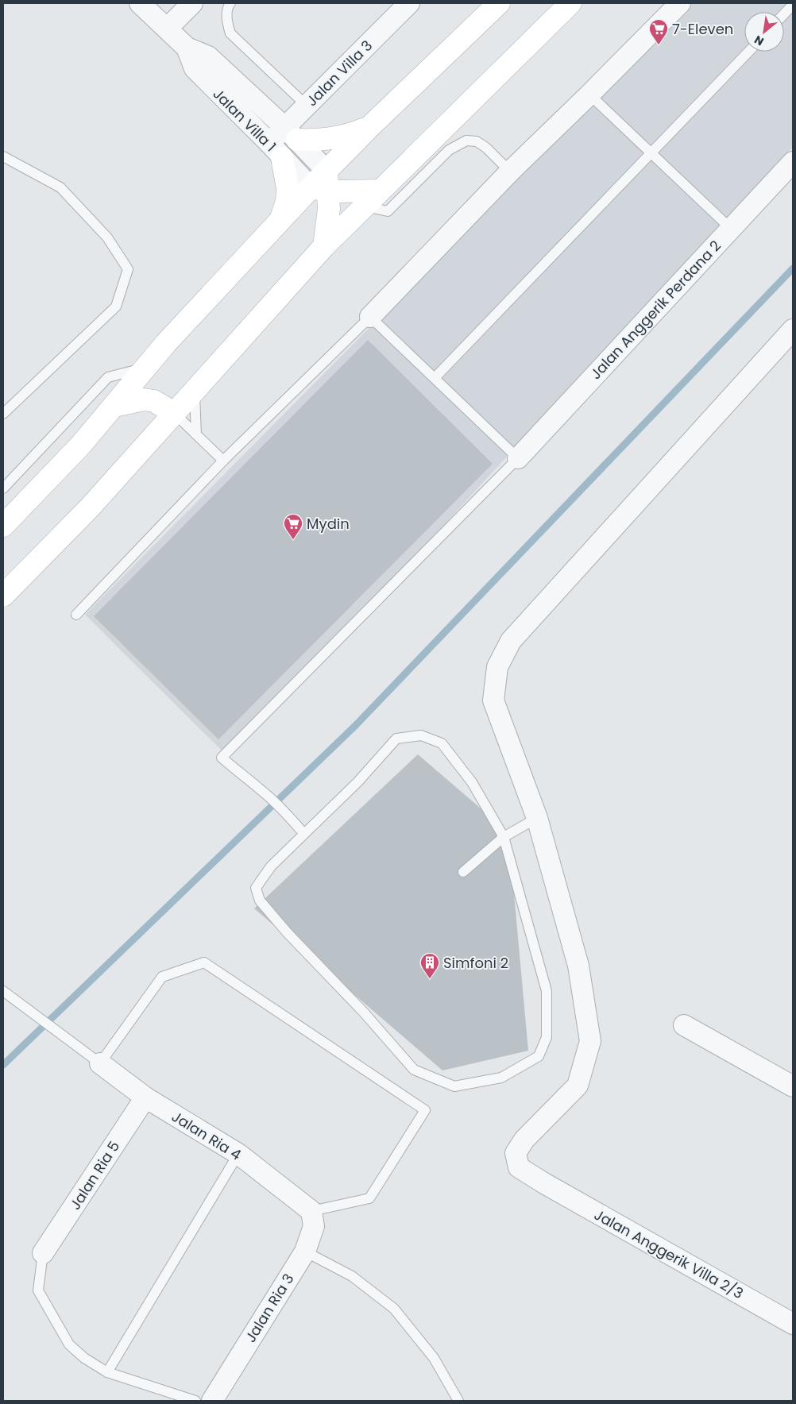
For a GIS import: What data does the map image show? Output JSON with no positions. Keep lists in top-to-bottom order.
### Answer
{
  "streets": {
    "street": [
      "Jalan Villa 3",
      "Jalan Villa 1",
      "Jalan Anggerik Perdana 2",
      "Jalan Ria 4",
      "Jalan Ria 5",
      "Jalan Anggerik Villa 2/3",
      "Jalan Ria 3"
    ]
  },
  "crossings": [
    ["Jalan Villa 3", "Jalan Villa 1"],
    ["Jalan Ria 4", "Jalan Ria 5"],
    ["Jalan Ria 4", "Jalan Ria 3"]
  ],
  "places": {
    "supermarket": ["7-Eleven", "Mydin"],
    "building": ["Simfoni 2"]
  },
  "north": "bottom left"
}
